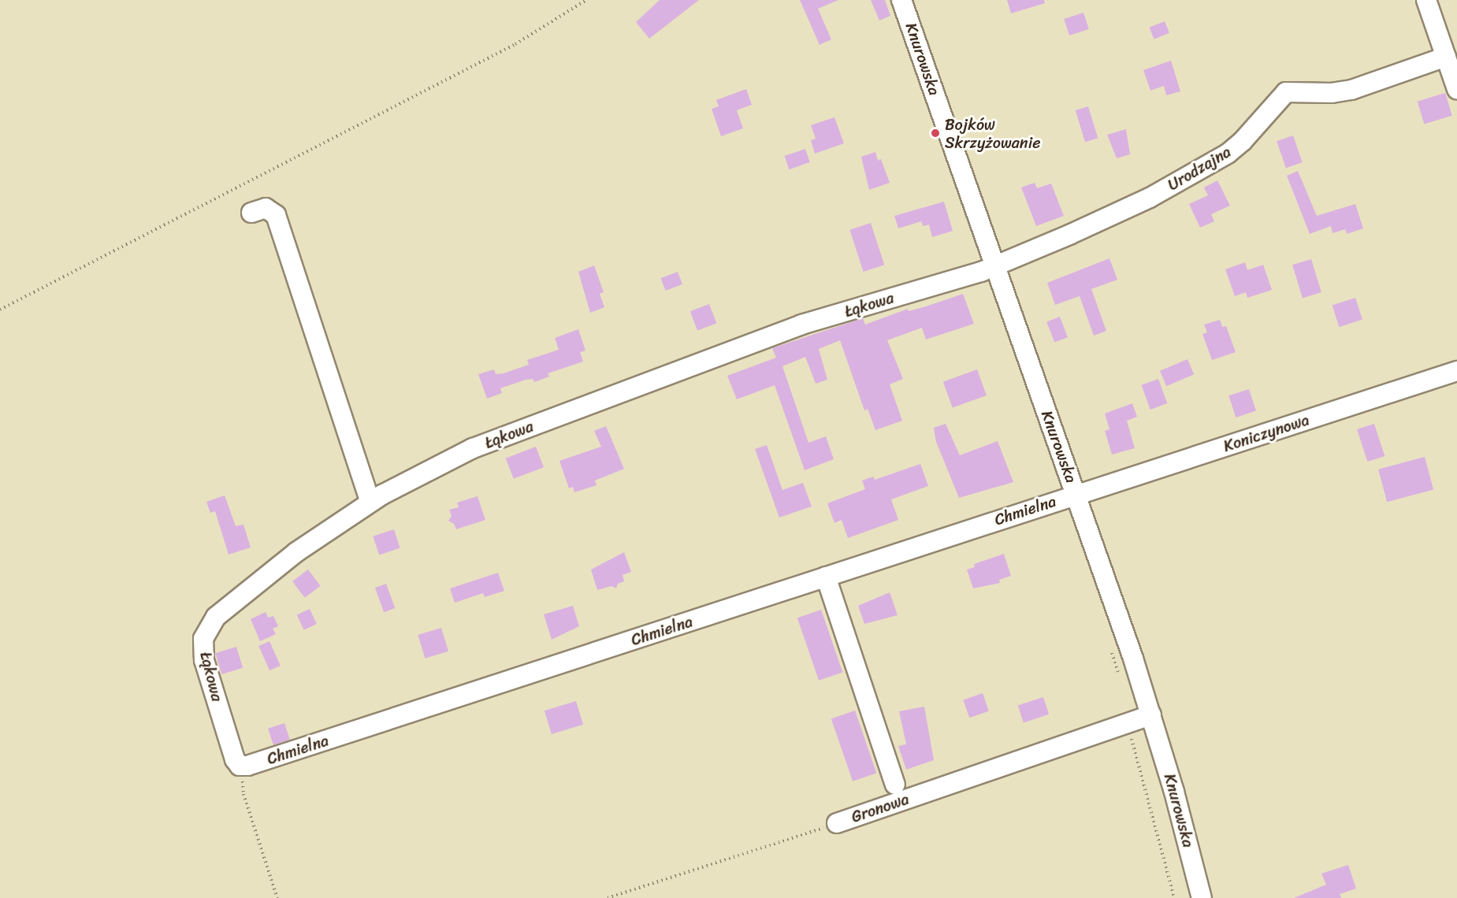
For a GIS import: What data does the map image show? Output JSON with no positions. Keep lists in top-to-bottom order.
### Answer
{
  "streets": {
    "street": [
      "Knurowska",
      "Urodzajna",
      "Łąkowa",
      "Koniczynowa",
      "Chmielna",
      "Gronowa"
    ]
  },
  "crossings": [
    ["Knurowska", "Urodzajna"],
    ["Knurowska", "Łąkowa"],
    ["Knurowska", "Koniczynowa"],
    ["Knurowska", "Chmielna"],
    ["Knurowska", "Gronowa"],
    ["Urodzajna", "Łąkowa"],
    ["Łąkowa", "Chmielna"],
    ["Koniczynowa", "Chmielna"]
  ],
  "places": ["Bojków Skrzyżowanie"]
}
